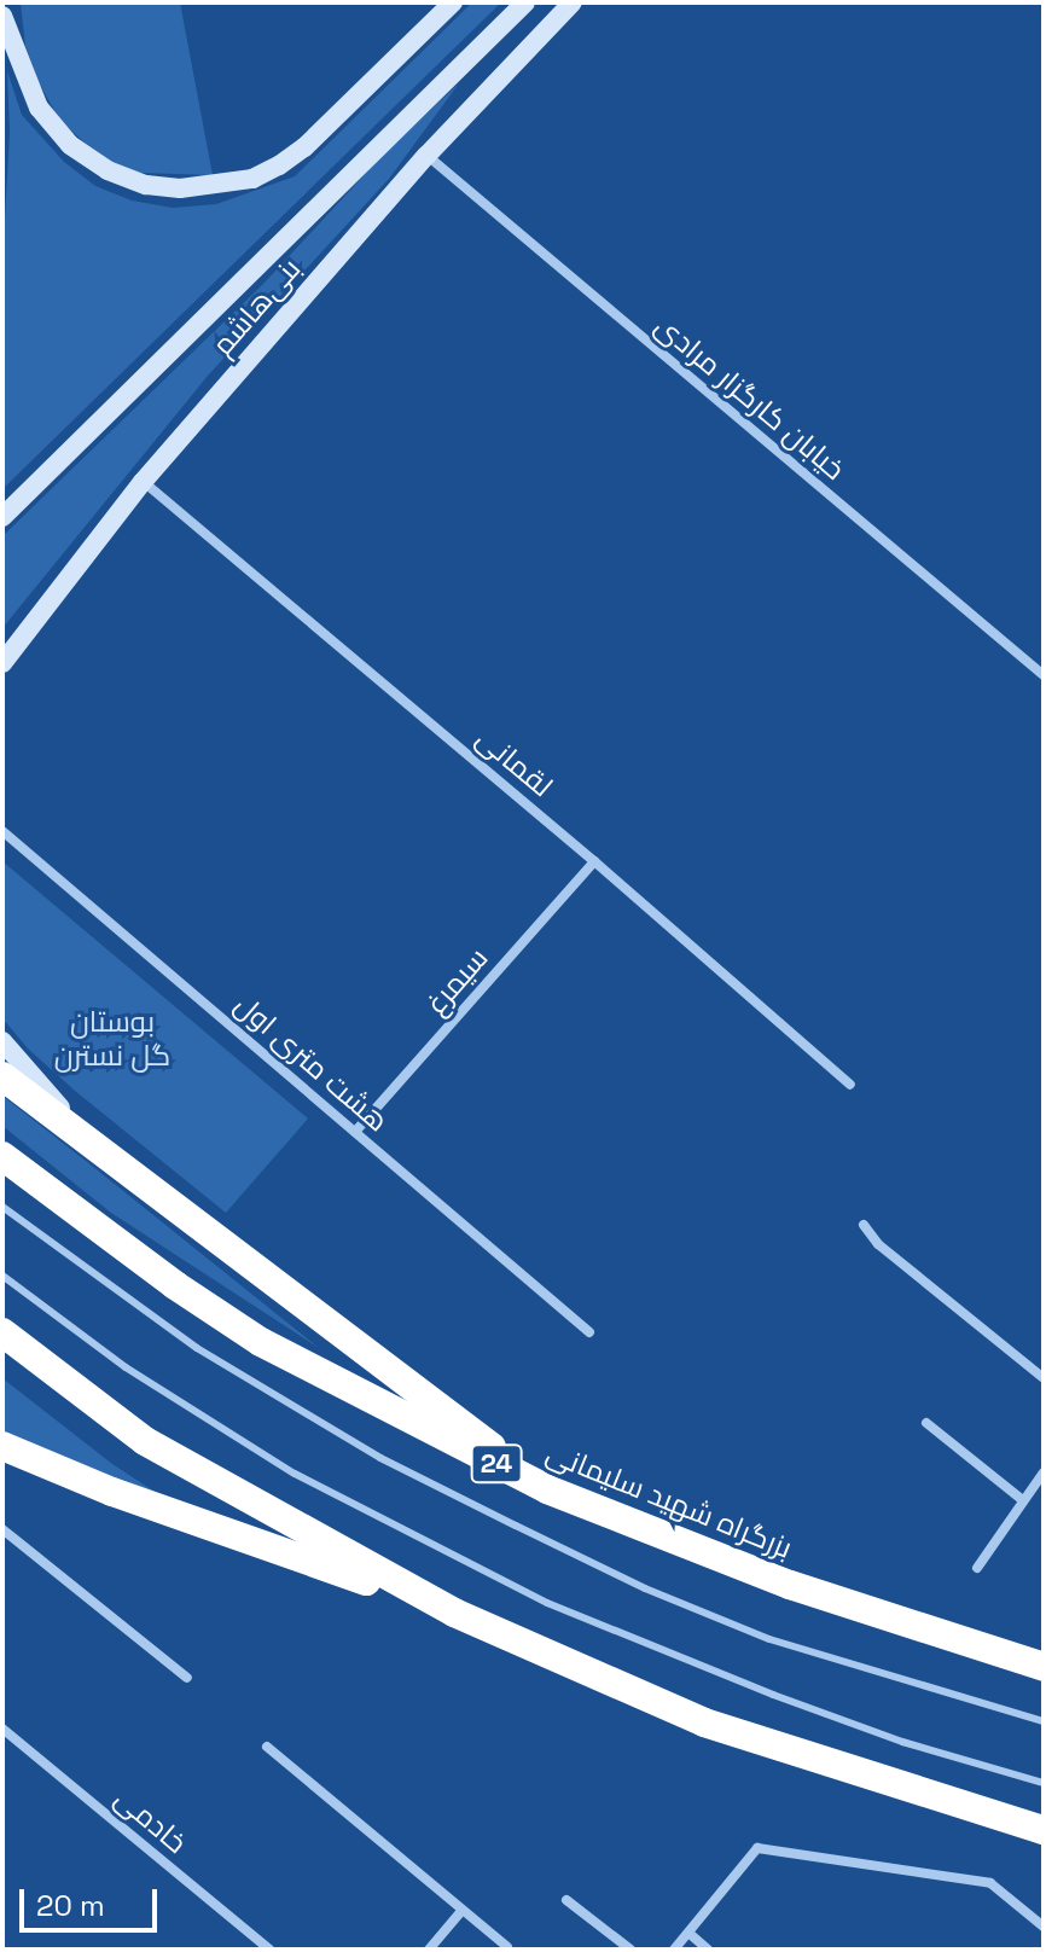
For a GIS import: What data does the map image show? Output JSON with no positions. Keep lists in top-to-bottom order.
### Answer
{
  "streets": {
    "highway": ["24", "بزرگراه شهید سلیمانی"],
    "main road": ["بنی‌هاشم"],
    "street": [
      "خیابان کارگزار مرادی",
      "لقمانی",
      "سیمرغ",
      "هشت متری اول",
      "خادمی"
    ]
  },
  "crossings": [
    ["بنی‌هاشم", "خیابان کارگزار مرادی"],
    ["بنی‌هاشم", "لقمانی"],
    ["لقمانی", "سیمرغ"],
    ["سیمرغ", "هشت متری اول"]
  ],
  "parks": ["بوستان گل نسترن"],
  "scale_bar": "20 m"
}
